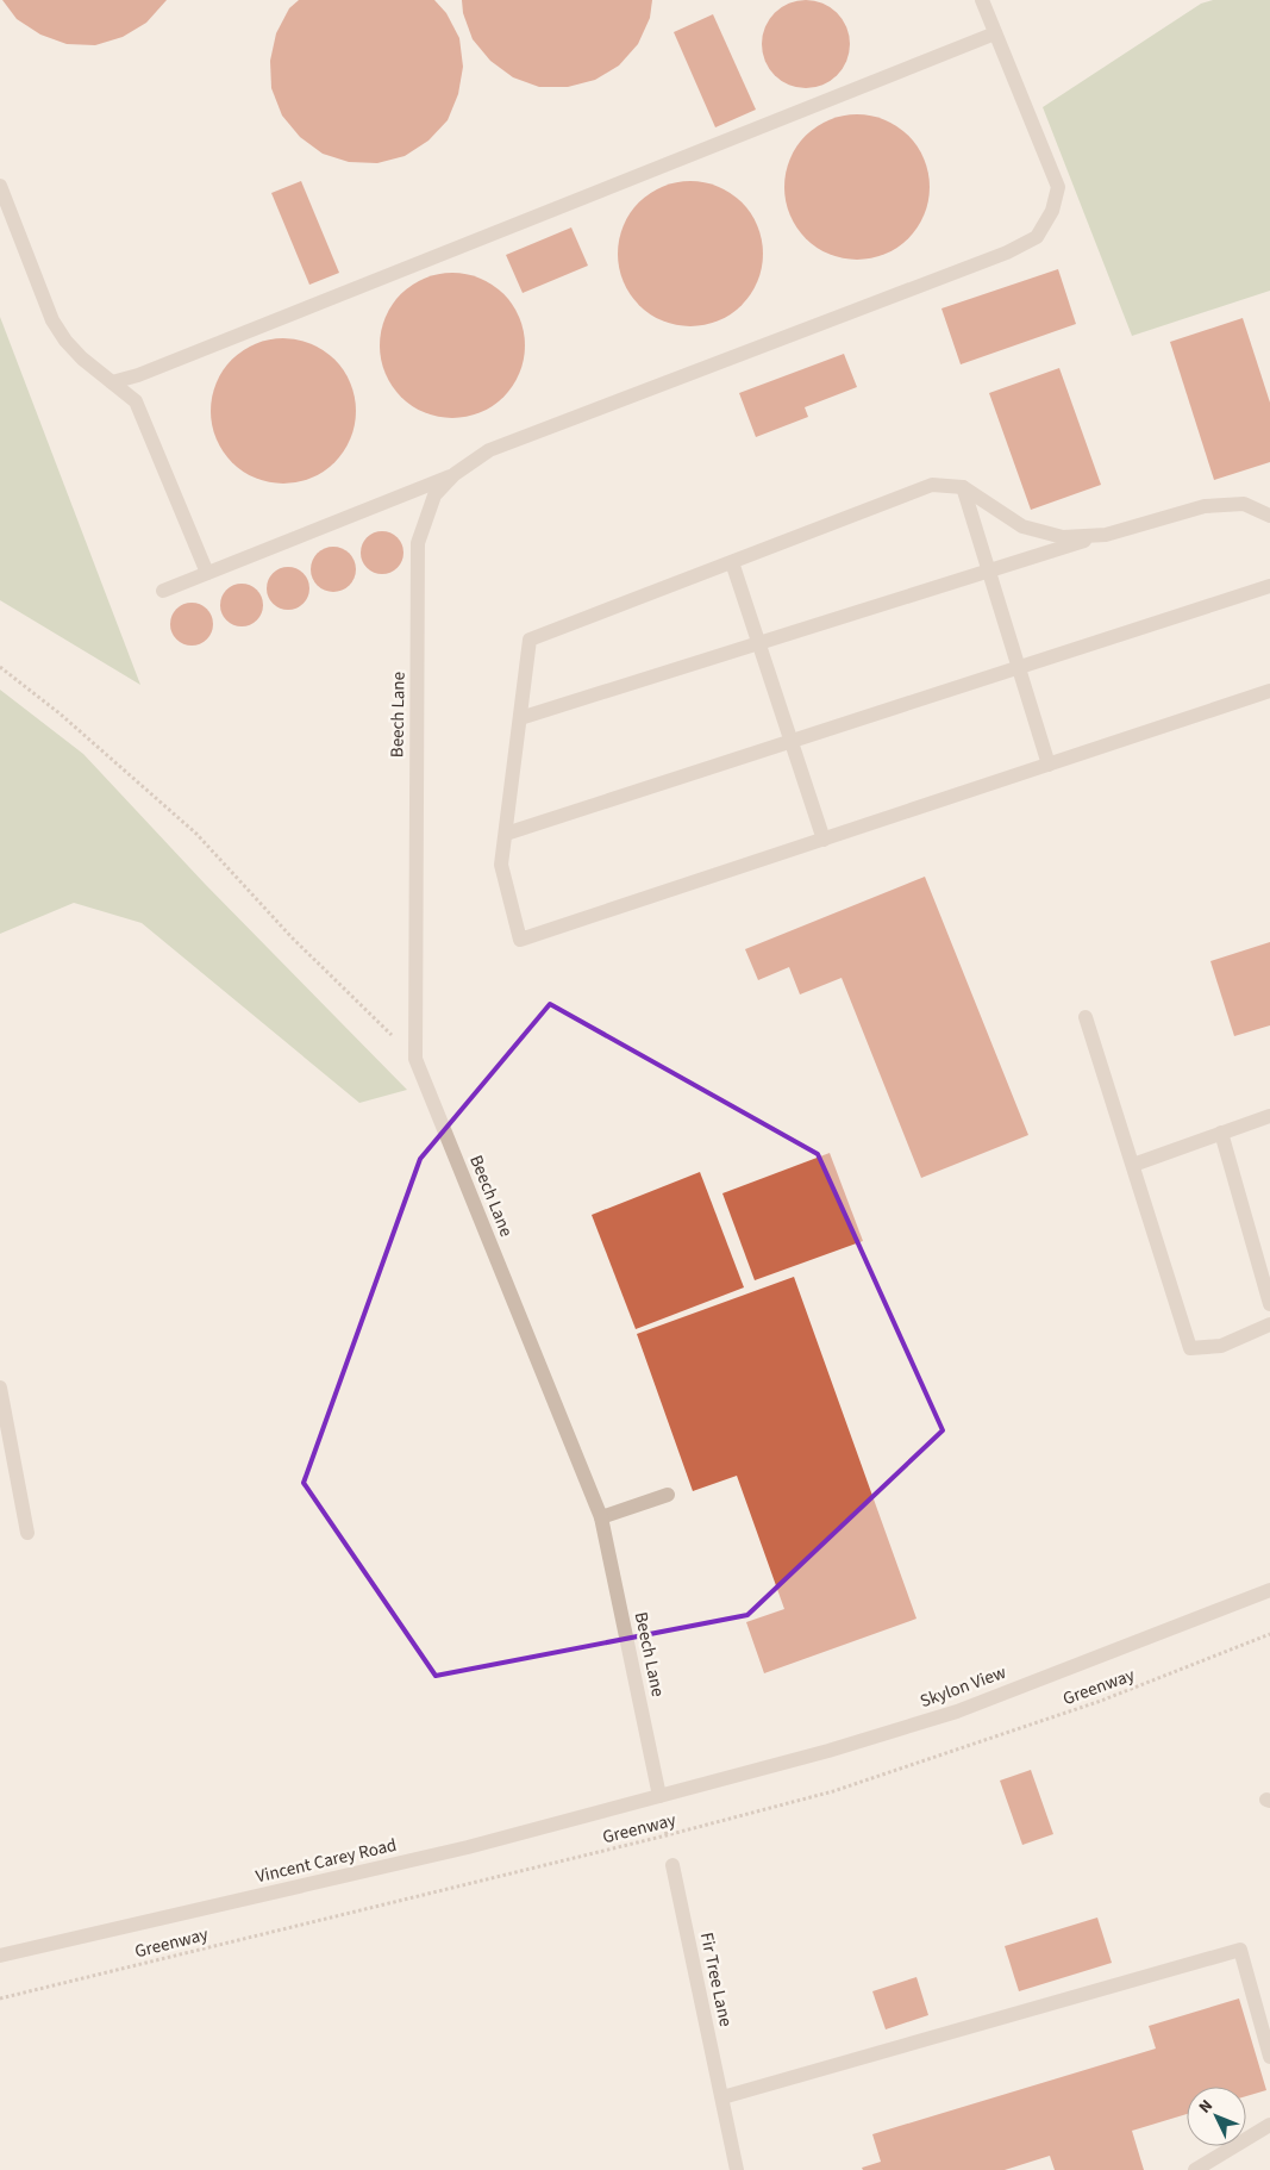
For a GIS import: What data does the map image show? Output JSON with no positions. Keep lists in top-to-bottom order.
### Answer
{
  "streets": {
    "street": [
      "Beech Lane",
      "Skylon View",
      "Vincent Carey Road",
      "Fir Tree Lane"
    ],
    "path": ["Greenway"]
  },
  "crossings": [
    ["Beech Lane", "Skylon View"],
    ["Beech Lane", "Vincent Carey Road"],
    ["Skylon View", "Vincent Carey Road"]
  ],
  "north": "top left"
}
